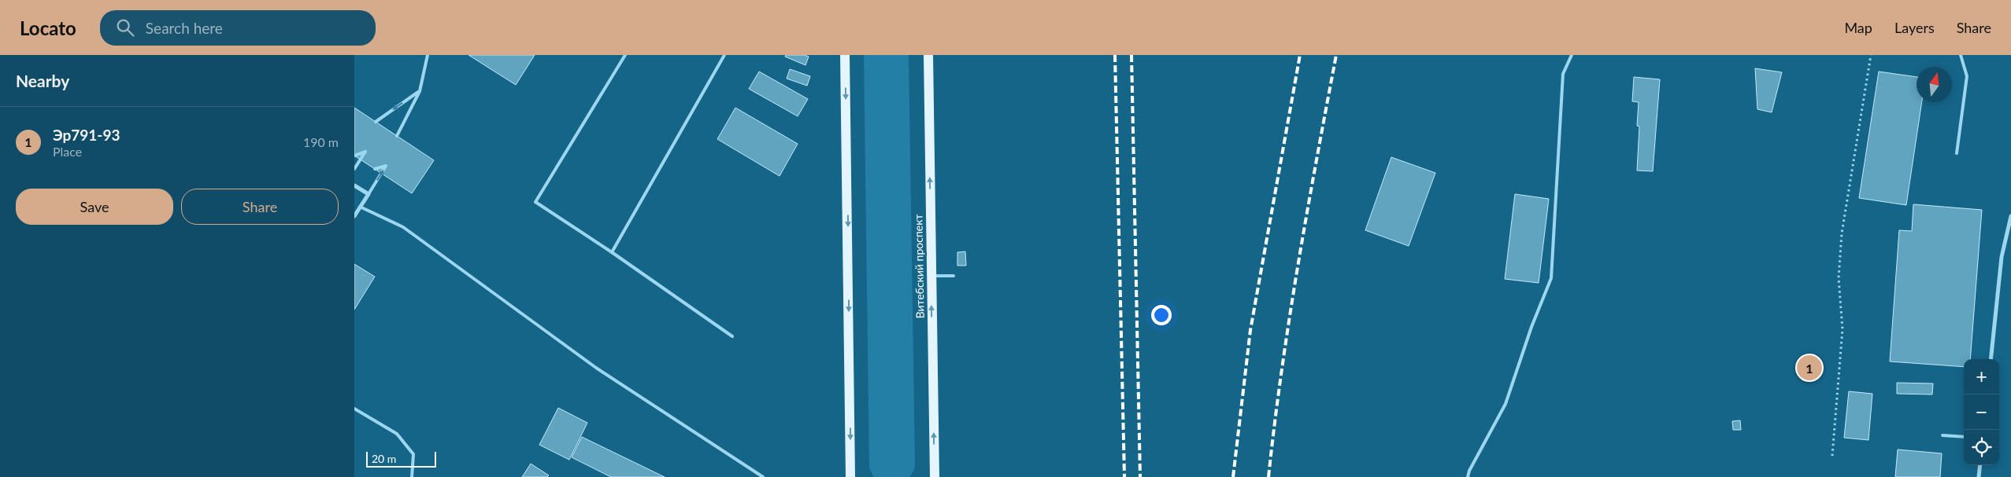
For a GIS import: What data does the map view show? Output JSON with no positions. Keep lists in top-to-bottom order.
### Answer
{
  "streets": {
    "main road": ["Витебский проспект"]
  },
  "scale_bar": "20 m",
  "north": "top",
  "page": {
    "header": "Locato",
    "search": "Search here",
    "nav": ["Map", "Layers", "Share"],
    "heading": "Nearby",
    "list": [
      {
        "mark": "1",
        "name": "Эр791-93",
        "note": "Place",
        "value": "190 m"
      }
    ],
    "buttons": ["Save", "Share"],
    "pins": "1",
    "map_buttons": ["+", "−"],
    "scale": "20 m"
  }
}
